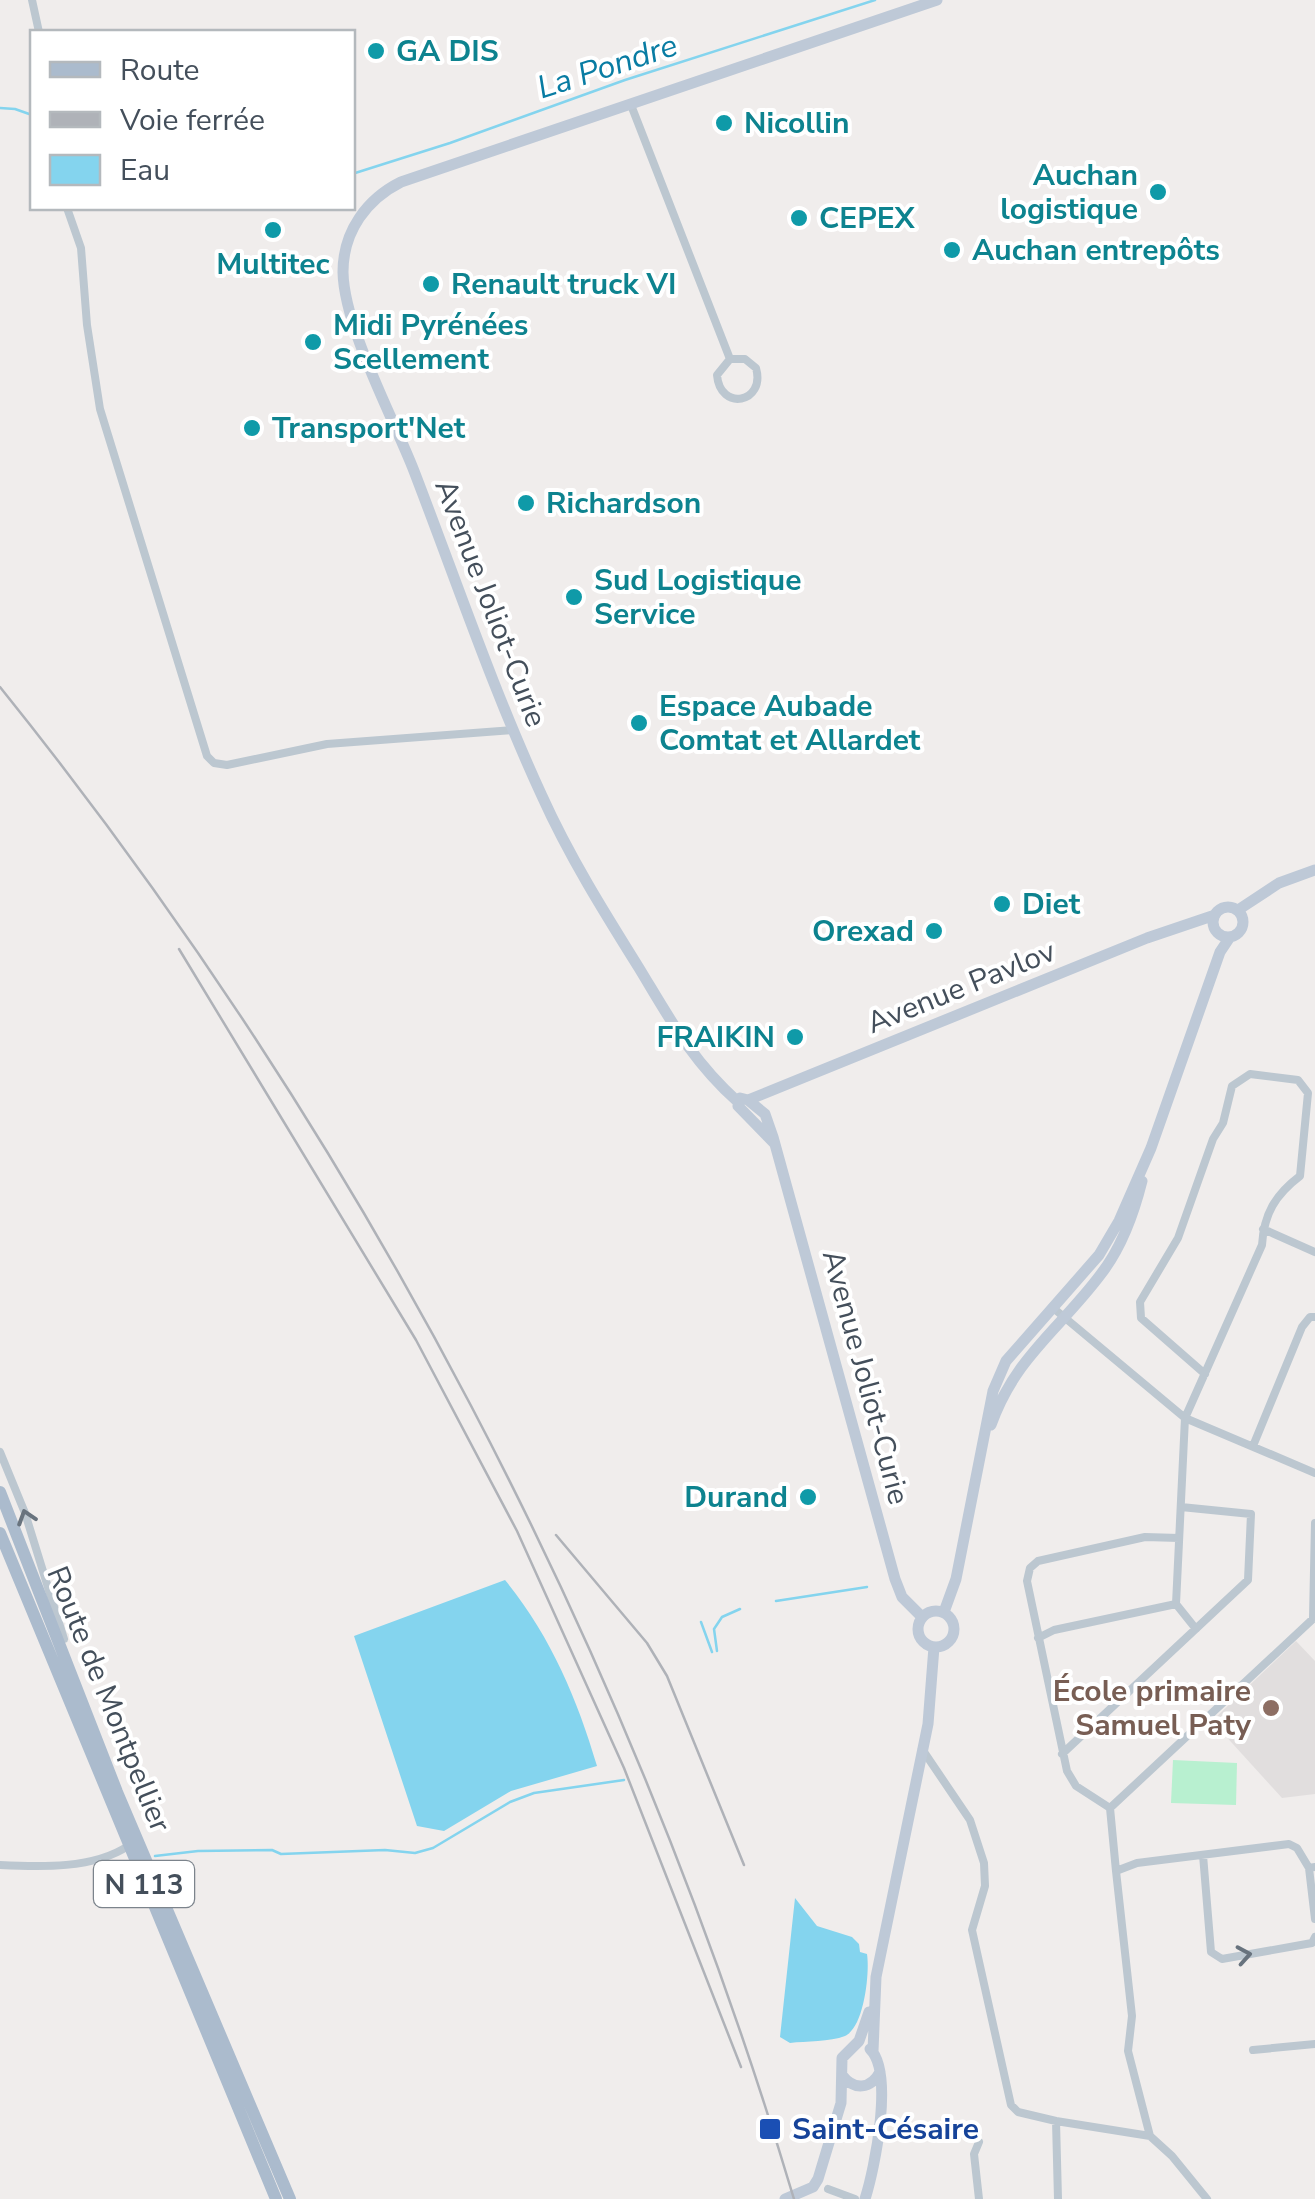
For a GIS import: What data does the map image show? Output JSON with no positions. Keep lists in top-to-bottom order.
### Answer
{
  "streets": {
    "main road": ["Route de Montpellier", "N 113"],
    "street": ["Avenue Joliot-Curie", "Avenue Pavlov"]
  },
  "crossings": [
    ["Avenue Joliot-Curie", "Avenue Pavlov"]
  ],
  "water": ["La Pondre"],
  "places": {
    "other": [
      "GA DIS",
      "Nicollin",
      "Auchan logistique",
      "CEPEX",
      "Multitec",
      "Auchan entrepôts",
      "Renault truck VI",
      "Midi Pyrénées Scellement",
      "Transport'Net",
      "Richardson",
      "Sud Logistique Service",
      "Espace Aubade Comtat et Allardet",
      "Diet",
      "Orexad",
      "FRAIKIN",
      "Durand",
      "École primaire Samuel Paty"
    ],
    "transit": ["Saint-Césaire"]
  },
  "legend": ["Route", "Voie ferrée", "Eau"]
}
